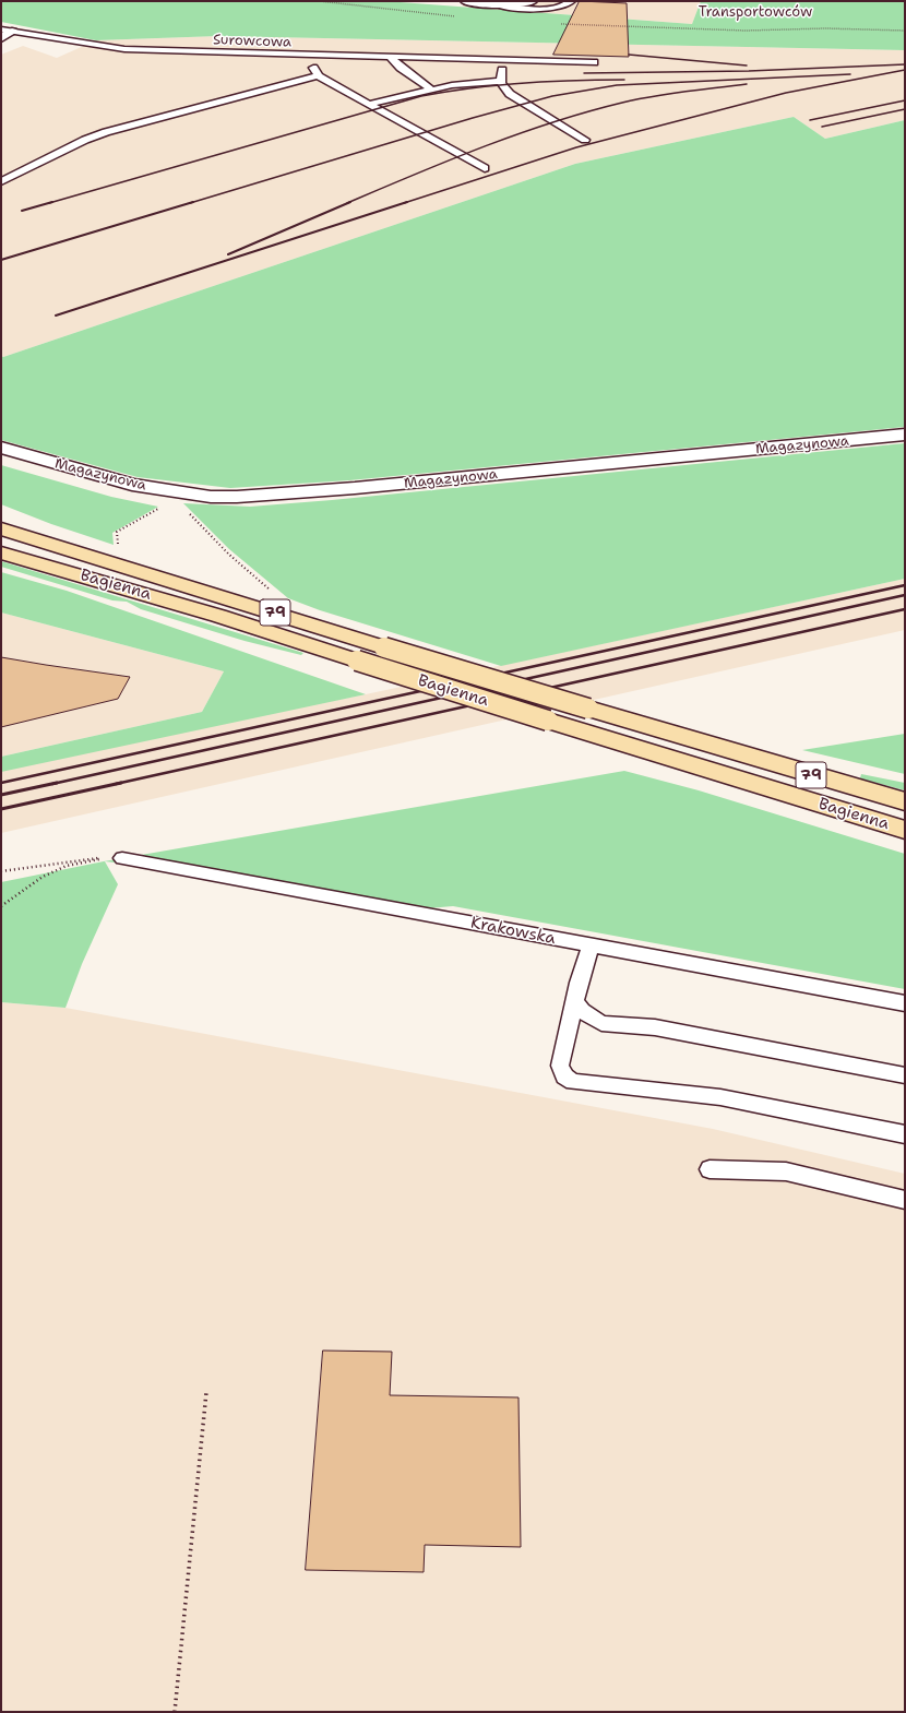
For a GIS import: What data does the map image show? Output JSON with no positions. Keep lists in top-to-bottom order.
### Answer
{
  "streets": {
    "main road": ["Bagienna", "79"],
    "street": ["Magazynowa"],
    "lane": ["Surowcowa", "Krakowska"],
    "path": ["Transportowców"]
  }
}
